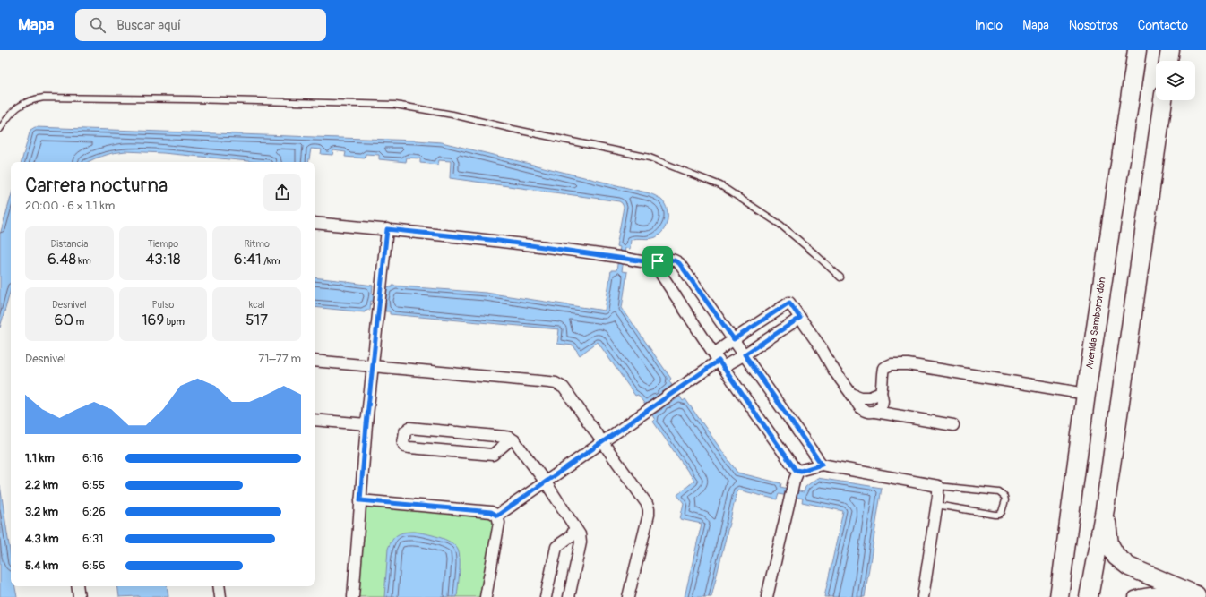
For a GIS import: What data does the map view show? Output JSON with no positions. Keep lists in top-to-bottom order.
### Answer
{
  "streets": {
    "highway": ["Avenida Samborondón"]
  },
  "page": {
    "header": "Mapa",
    "search": "Buscar aquí",
    "nav": [
      "Inicio",
      "Mapa",
      "Nosotros",
      "Contacto"
    ],
    "heading": ["Carrera nocturna", "20:00 · 6 × 1.1 km"],
    "stats": [
      ["Distancia", "6.48 km"],
      ["Tiempo", "43:18"],
      ["Ritmo", "6:41 /km"],
      ["Desnivel", "60 m"],
      ["Pulso", "169 bpm"],
      ["kcal", "517"]
    ],
    "chart": ["Desnivel", "71–77 m"],
    "list": [
      {
        "name": "1.1 km",
        "note": "6:16"
      },
      {
        "name": "2.2 km",
        "note": "6:55"
      },
      {
        "name": "3.2 km",
        "note": "6:26"
      },
      {
        "name": "4.3 km",
        "note": "6:31"
      },
      {
        "name": "5.4 km",
        "note": "6:56"
      }
    ]
  }
}
